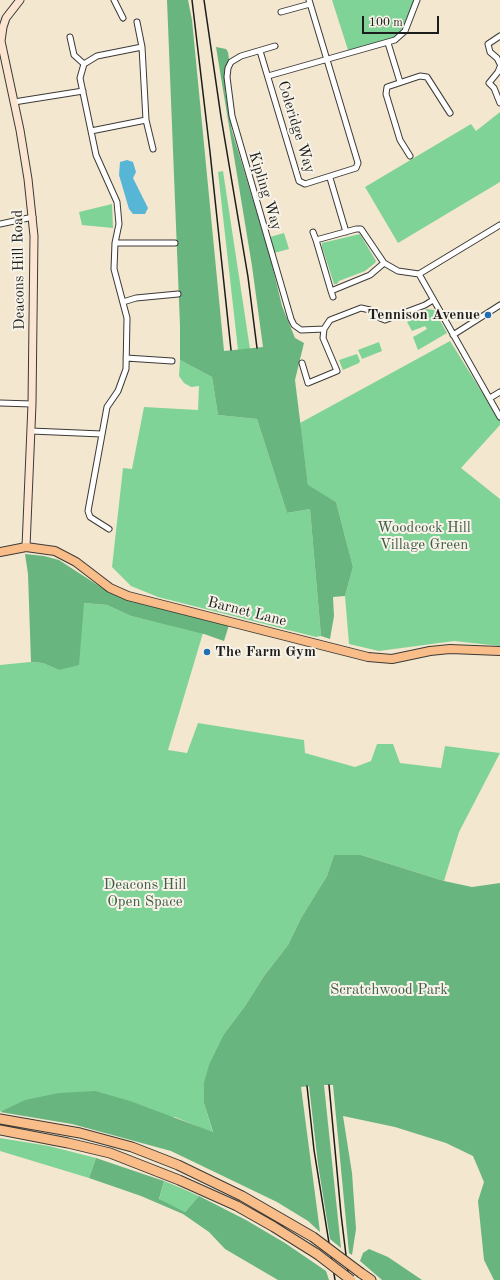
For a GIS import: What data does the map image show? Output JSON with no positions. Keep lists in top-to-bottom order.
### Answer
{
  "streets": {
    "main road": ["Barnet Lane"],
    "street": ["Coleridge Way", "Kipling Way", "Deacons Hill Road"]
  },
  "crossings": [
    ["Coleridge Way", "Kipling Way"],
    ["Deacons Hill Road", "Barnet Lane"]
  ],
  "parks": ["Woodcock Hill Village Green", "Deacons Hill Open Space", "Scratchwood Park"],
  "places": ["Tennison Avenue", "The Farm Gym"],
  "scale_bar": "100 m"
}
